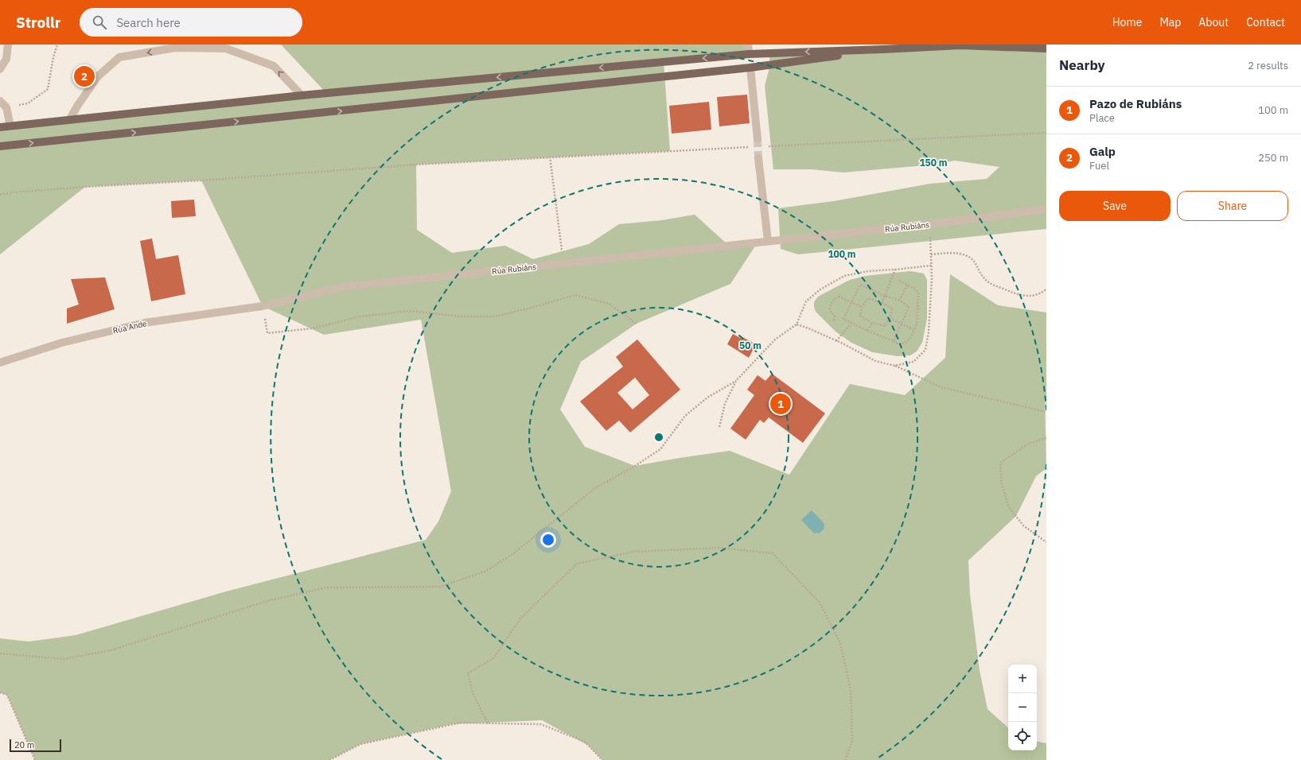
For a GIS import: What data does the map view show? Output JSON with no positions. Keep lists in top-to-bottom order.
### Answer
{
  "streets": {
    "street": ["Rúa Rubiáns", "Rúa Ande"]
  },
  "crossings": [
    ["Rúa Rubiáns", "Rúa Ande"]
  ],
  "scale_bar": "20 m",
  "page": {
    "header": "Strollr",
    "search": "Search here",
    "nav": [
      "Home",
      "Map",
      "About",
      "Contact"
    ],
    "heading": ["Nearby", "2 results"],
    "pins": ["2", "1"],
    "list": [
      {
        "mark": "1",
        "name": "Pazo de Rubiáns",
        "note": "Place",
        "value": "100 m"
      },
      {
        "mark": "2",
        "name": "Galp",
        "note": "Fuel",
        "value": "250 m"
      }
    ],
    "buttons": ["Save", "Share"],
    "map_buttons": ["+", "−"],
    "scale": "20 m"
  },
  "rings": ["150 m", "100 m", "50 m"]
}
